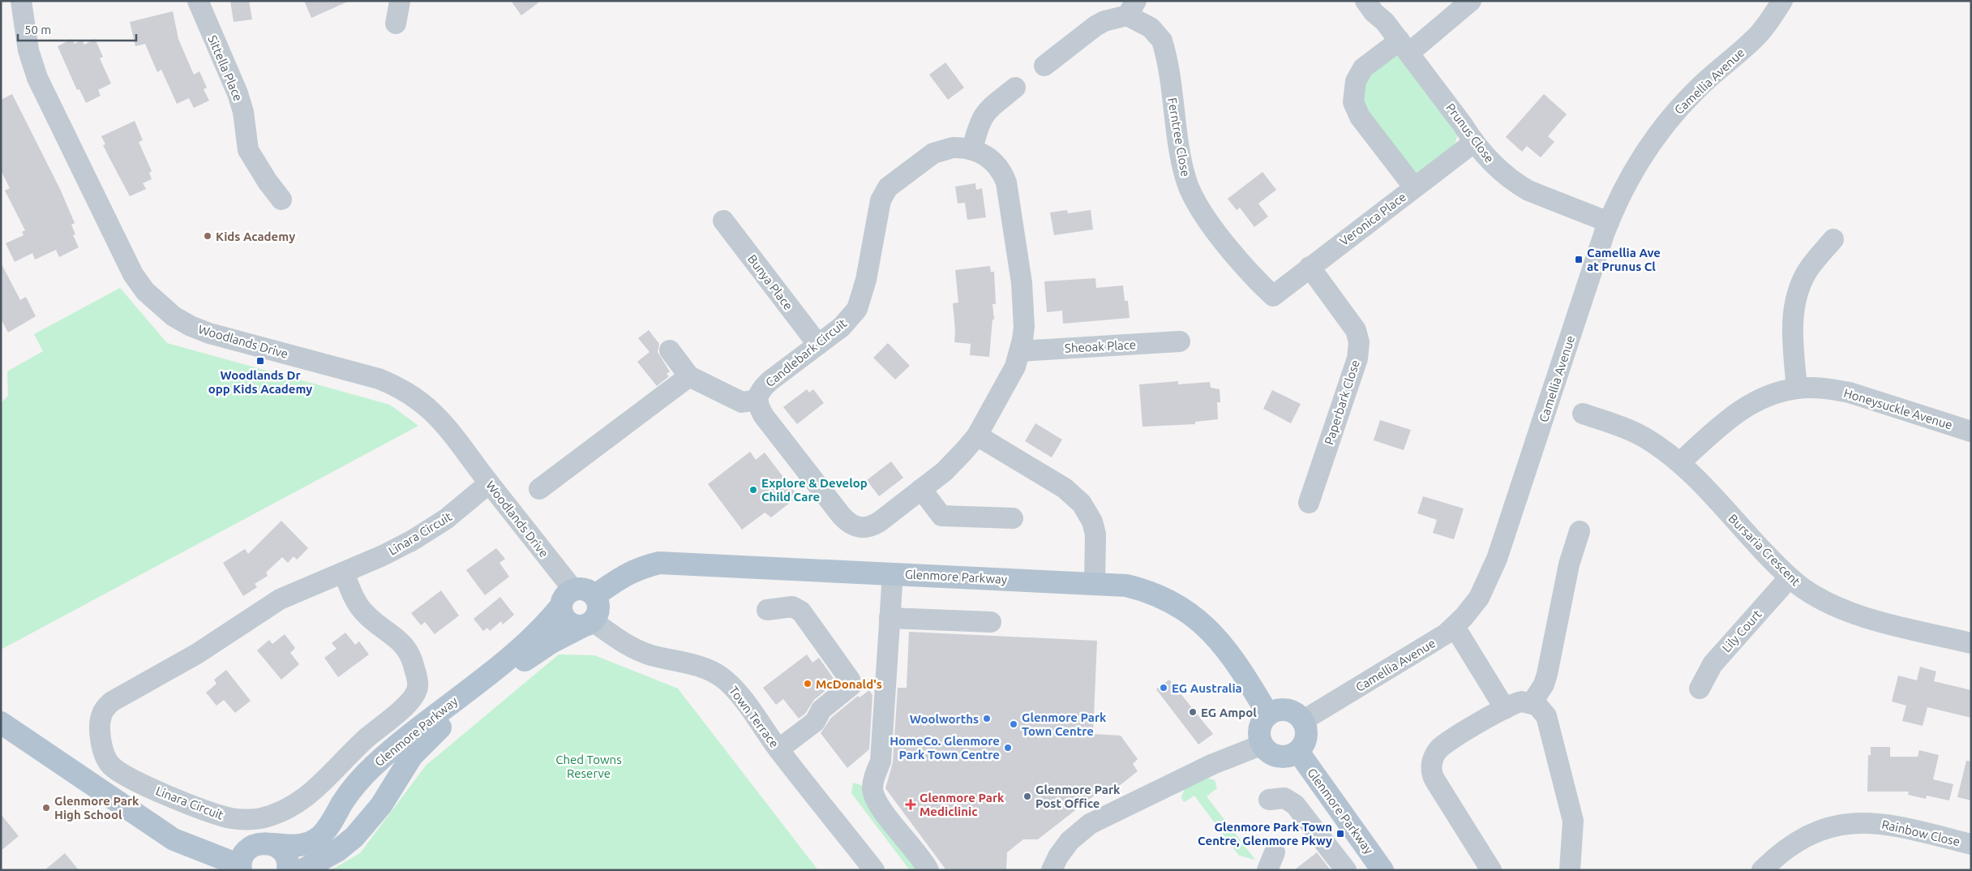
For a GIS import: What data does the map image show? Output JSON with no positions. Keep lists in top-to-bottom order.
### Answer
{
  "streets": {
    "main road": ["Glenmore Parkway"],
    "street": [
      "Sittella Place",
      "Camellia Avenue",
      "Prunus Close",
      "Ferntree Close",
      "Veronica Place",
      "Bunya Place",
      "Woodlands Drive",
      "Sheoak Place",
      "Candlebark Circuit",
      "Paperbark Close",
      "Honeysuckle Avenue",
      "Linara Circuit",
      "Bursaria Crescent",
      "Lily Court",
      "Town Terrace",
      "Rainbow Close"
    ]
  },
  "crossings": [
    ["Camellia Avenue", "Prunus Close"],
    ["Camellia Avenue", "Glenmore Parkway"],
    ["Prunus Close", "Veronica Place"],
    ["Ferntree Close", "Veronica Place"],
    ["Veronica Place", "Paperbark Close"],
    ["Bunya Place", "Candlebark Circuit"],
    ["Woodlands Drive", "Linara Circuit"],
    ["Woodlands Drive", "Glenmore Parkway"],
    ["Woodlands Drive", "Town Terrace"],
    ["Sheoak Place", "Candlebark Circuit"],
    ["Honeysuckle Avenue", "Bursaria Crescent"],
    ["Bursaria Crescent", "Lily Court"],
    ["Glenmore Parkway", "Town Terrace"]
  ],
  "parks": ["Ched Towns Reserve"],
  "places": {
    "other": [
      "Kids Academy",
      "Explore & Develop Child Care",
      "McDonald's",
      "EG Australia",
      "EG Ampol",
      "Woolworths",
      "Glenmore Park Town Centre",
      "HomeCo. Glenmore Park Town Centre",
      "Glenmore Park Post Office",
      "Glenmore Park High School"
    ],
    "transit": ["Camellia Ave at Prunus Cl", "Woodlands Dr opp Kids Academy", "Glenmore Park Town Centre, Glenmore Pkwy"],
    "health": ["Glenmore Park Mediclinic"]
  },
  "scale_bar": "50 m"
}
